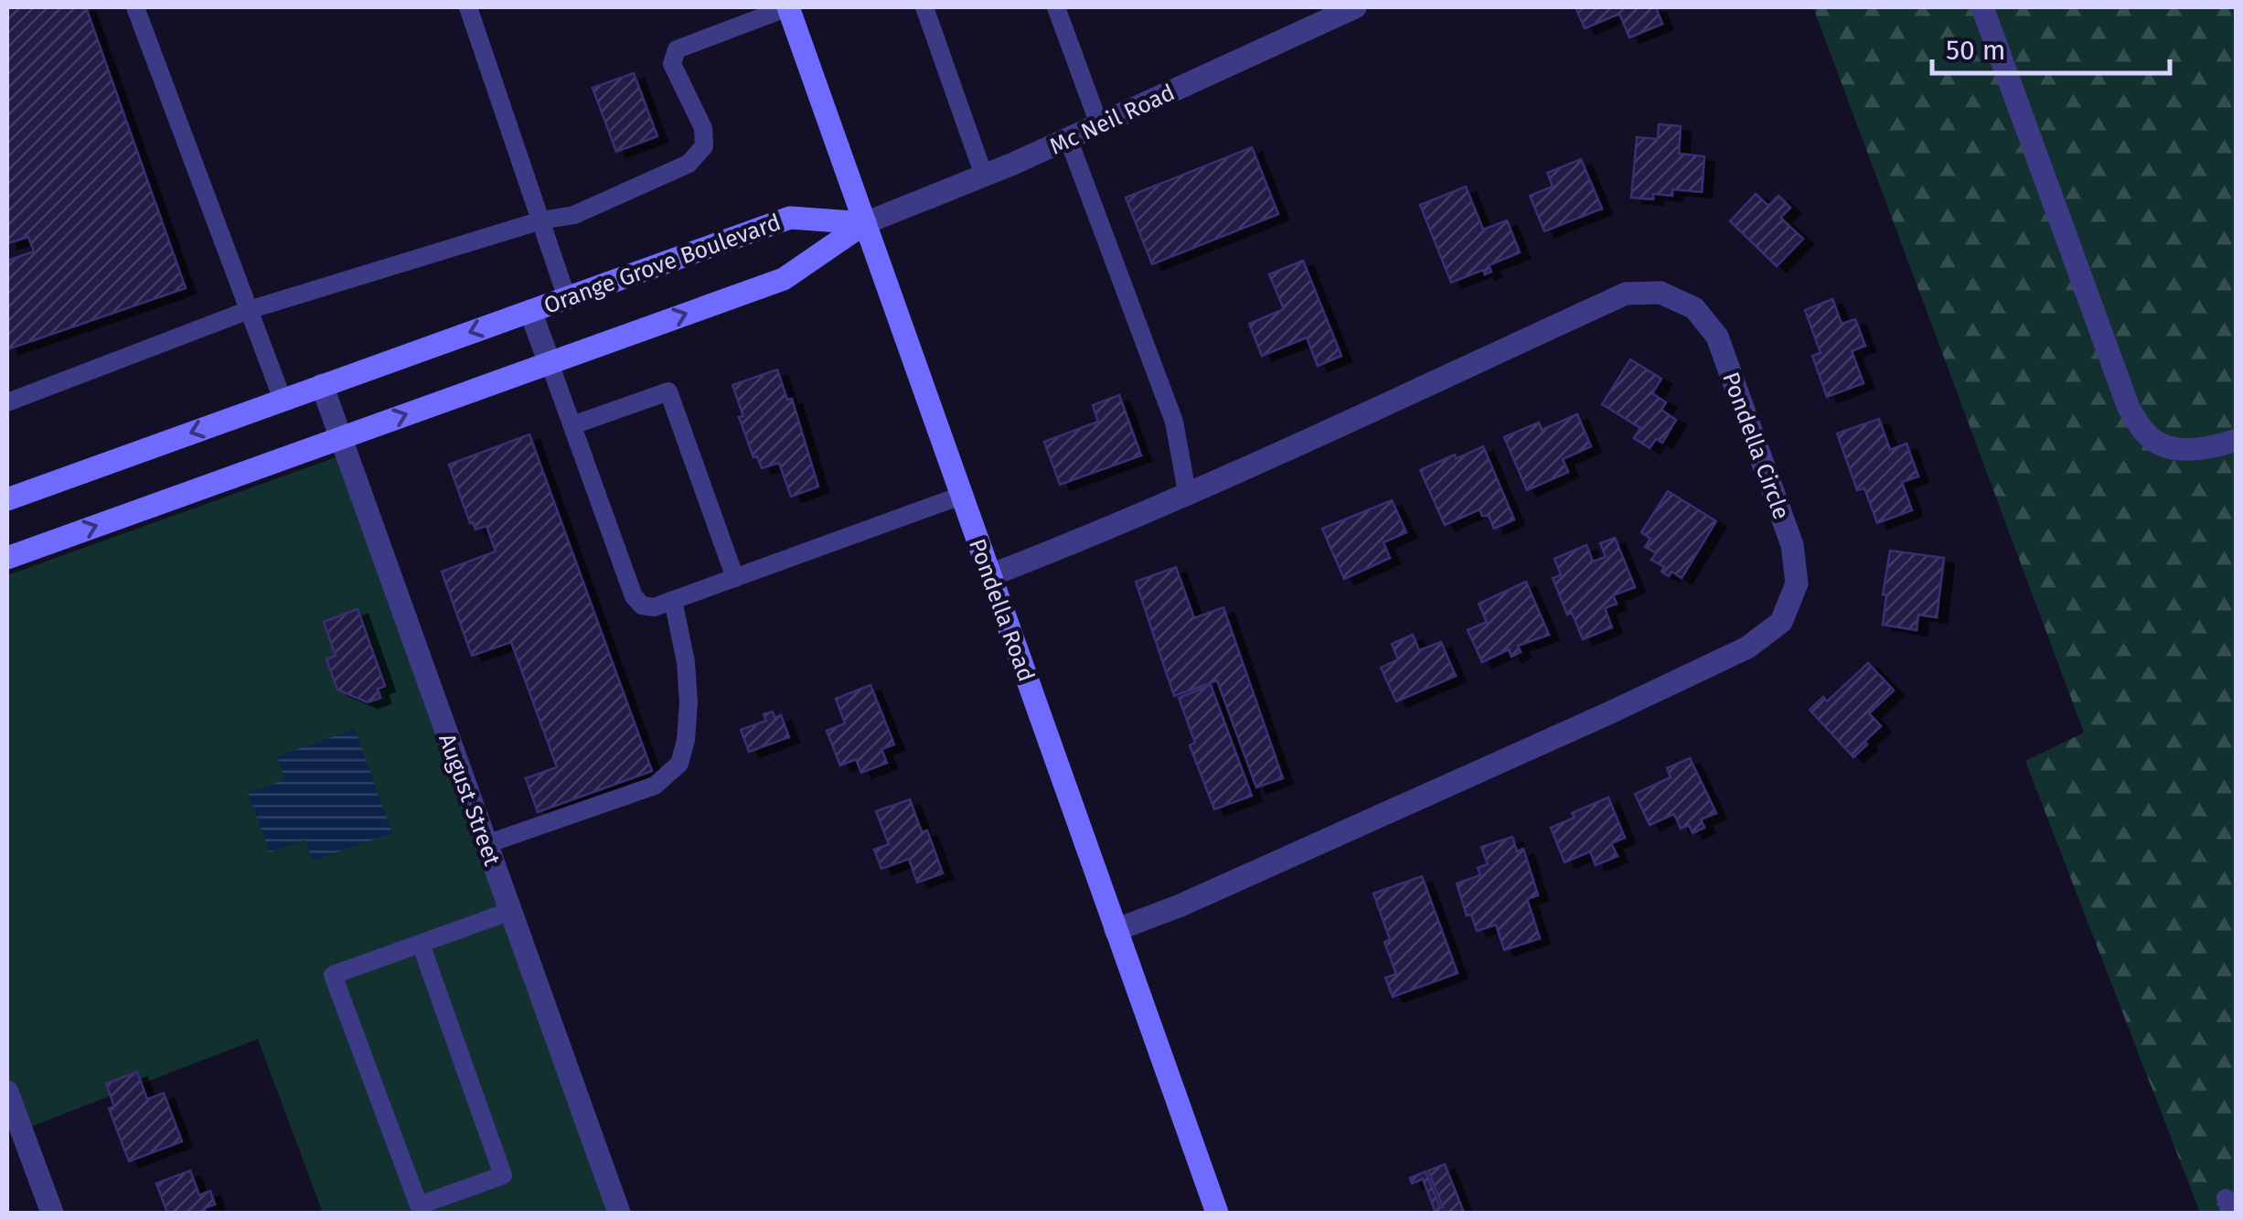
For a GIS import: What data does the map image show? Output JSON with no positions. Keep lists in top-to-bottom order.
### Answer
{
  "streets": {
    "street": [
      "Mc Neil Road",
      "Orange Grove Boulevard",
      "Pondella Circle",
      "Pondella Road",
      "August Street"
    ]
  },
  "crossings": [
    ["Mc Neil Road", "Orange Grove Boulevard"],
    ["Mc Neil Road", "Pondella Road"],
    ["Orange Grove Boulevard", "Pondella Road"],
    ["Orange Grove Boulevard", "August Street"],
    ["Pondella Circle", "Pondella Road"]
  ],
  "scale_bar": "50 m"
}
